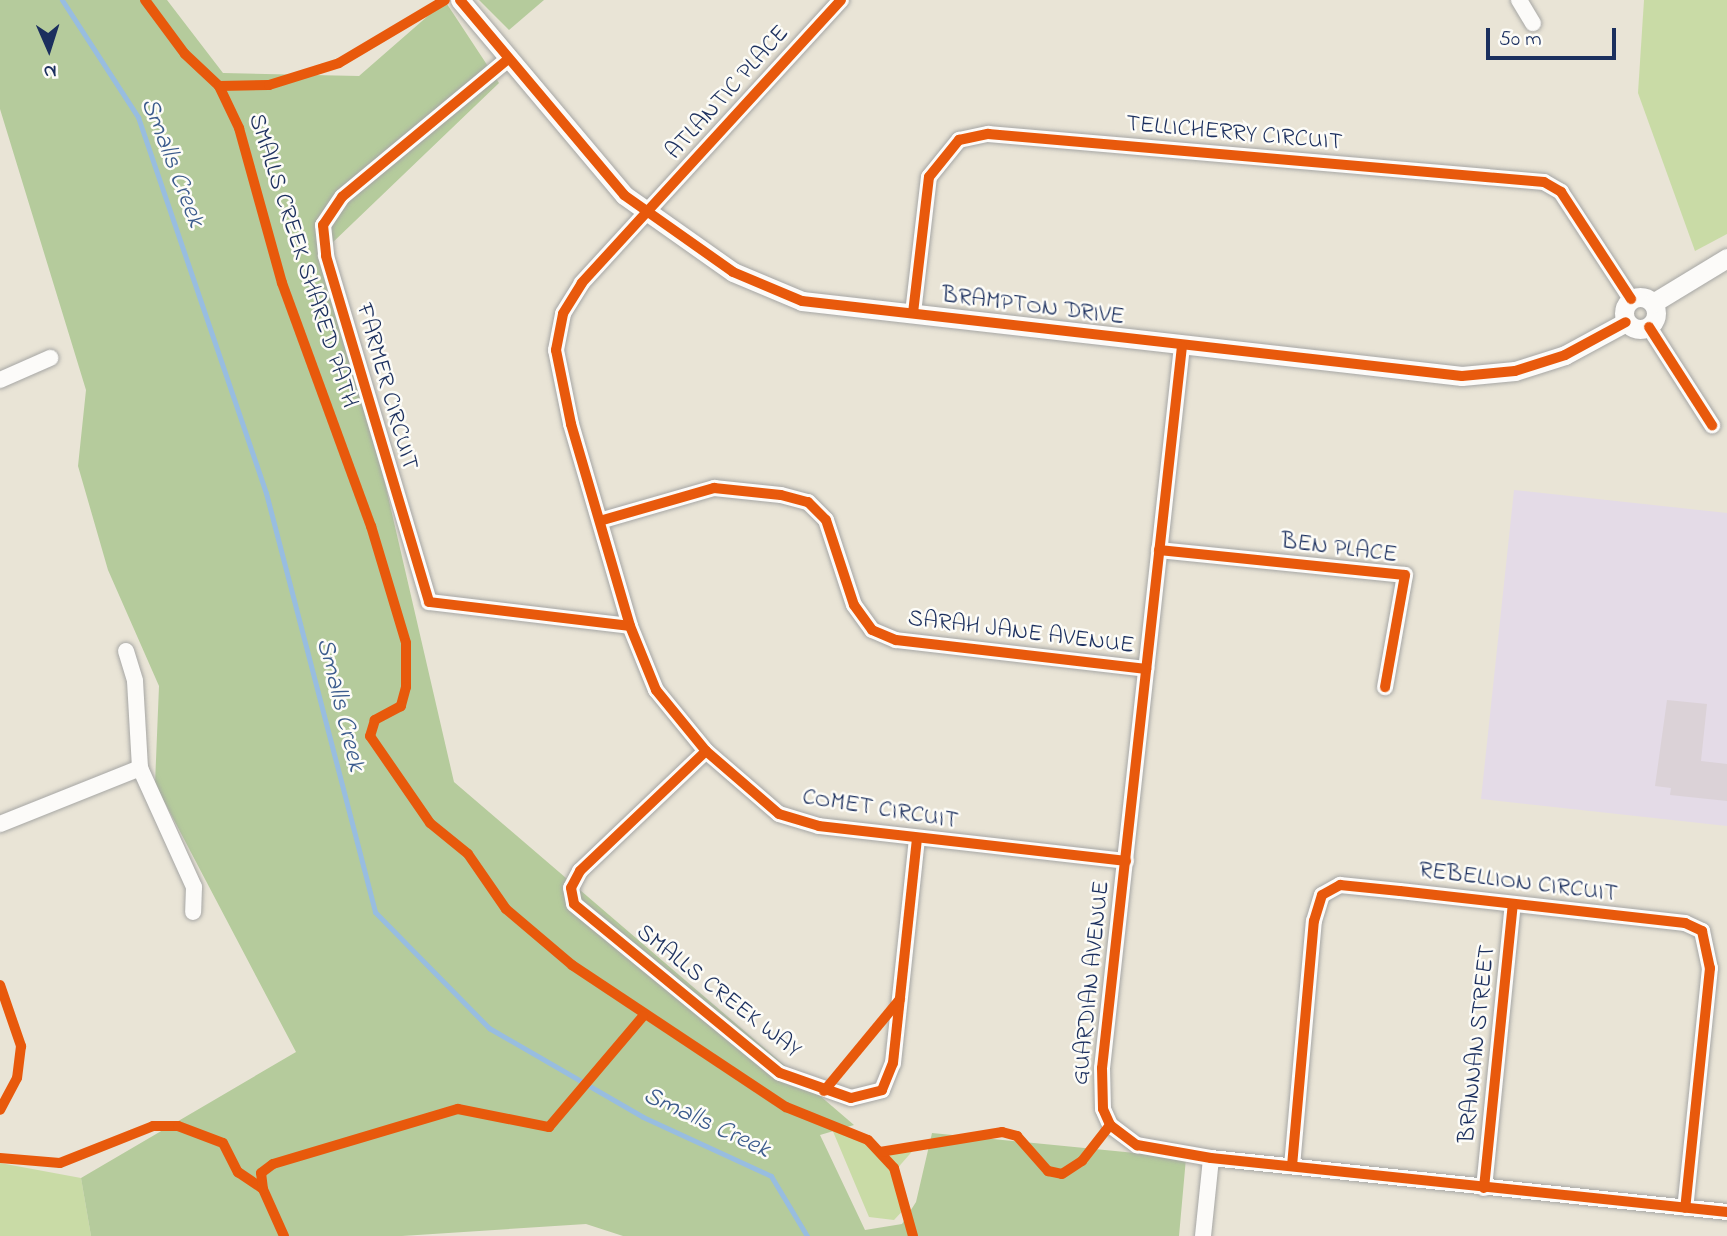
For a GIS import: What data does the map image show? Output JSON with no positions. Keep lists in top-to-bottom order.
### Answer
{
  "streets": {
    "street": [
      "ATLANTIC PLACE",
      "TELLICHERRY CIRCUIT",
      "BRAMPTON DRIVE",
      "FARMER CIRCUIT",
      "BEN PLACE",
      "SARAH JANE AVENUE",
      "COMET CIRCUIT",
      "REBELLION CIRCUIT",
      "GUARDIAN AVENUE",
      "SMALLS CREEK WAY",
      "BRANNAN STREET"
    ],
    "cycle path": ["SMALLS CREEK SHARED PATH"]
  },
  "crossings": [
    ["ATLANTIC PLACE", "BRAMPTON DRIVE"],
    ["ATLANTIC PLACE", "COMET CIRCUIT"],
    ["TELLICHERRY CIRCUIT", "BRAMPTON DRIVE"],
    ["BRAMPTON DRIVE", "FARMER CIRCUIT"],
    ["BRAMPTON DRIVE", "COMET CIRCUIT"],
    ["BRAMPTON DRIVE", "GUARDIAN AVENUE"],
    ["FARMER CIRCUIT", "COMET CIRCUIT"],
    ["BEN PLACE", "GUARDIAN AVENUE"],
    ["SARAH JANE AVENUE", "COMET CIRCUIT"],
    ["SARAH JANE AVENUE", "GUARDIAN AVENUE"],
    ["COMET CIRCUIT", "GUARDIAN AVENUE"],
    ["COMET CIRCUIT", "SMALLS CREEK WAY"],
    ["REBELLION CIRCUIT", "GUARDIAN AVENUE"],
    ["REBELLION CIRCUIT", "BRANNAN STREET"],
    ["GUARDIAN AVENUE", "BRANNAN STREET"]
  ],
  "water": ["Smalls Creek"],
  "scale_bar": "50 m",
  "north": "bottom"
}
